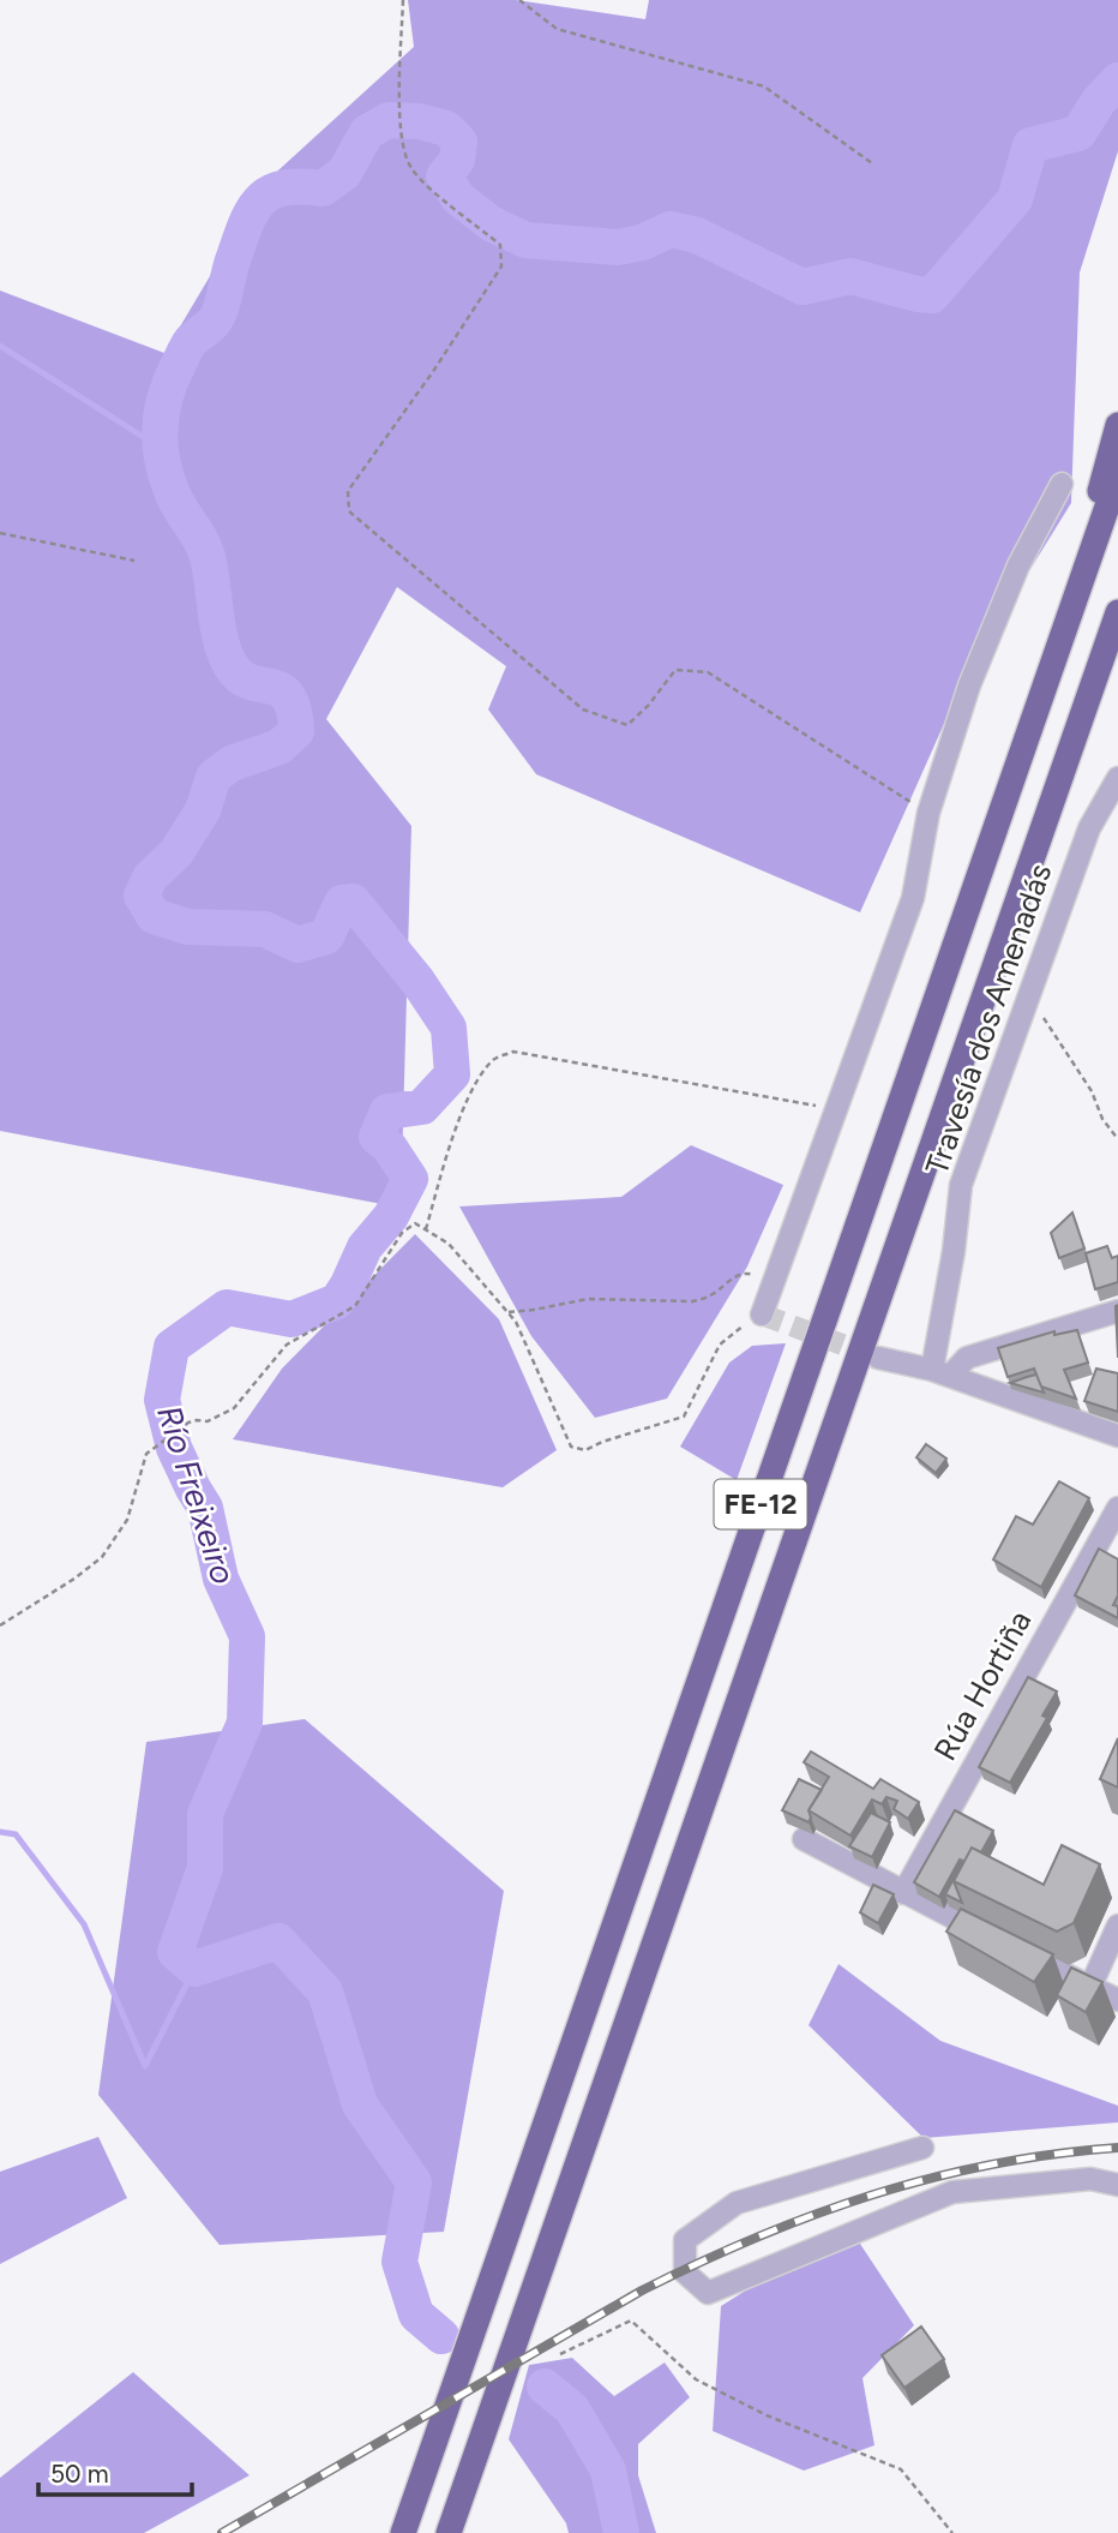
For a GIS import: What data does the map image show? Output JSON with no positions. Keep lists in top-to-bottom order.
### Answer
{
  "streets": {
    "highway": ["FE-12"],
    "street": ["Travesía dos Amenadás", "Rúa Hortiña"]
  },
  "water": ["Río Freixeiro"],
  "scale_bar": "50 m"
}
